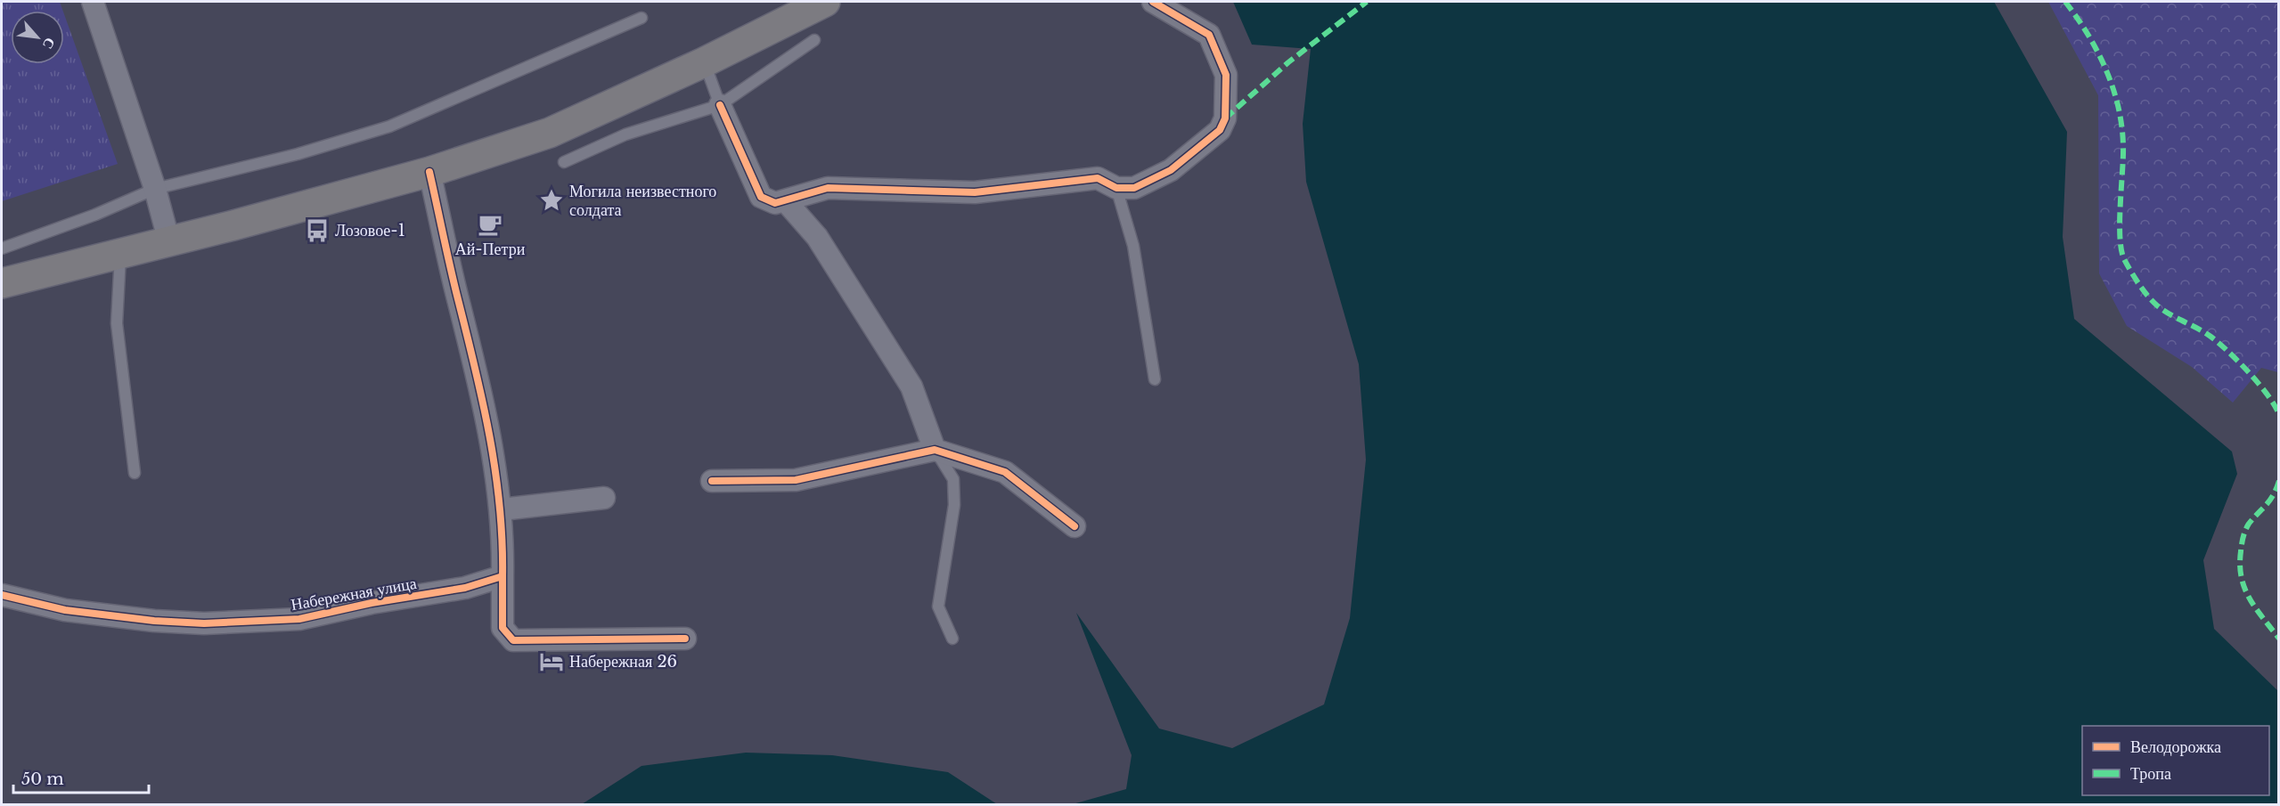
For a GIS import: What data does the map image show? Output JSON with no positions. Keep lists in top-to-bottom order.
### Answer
{
  "streets": {
    "street": ["Набережная улица"]
  },
  "places": {
    "place": ["Могила неизвестного солдата"],
    "cafe": ["Ай-Петри"],
    "bus stop": ["Лозовое-1"],
    "hotel": ["Набережная 26"]
  },
  "legend": ["Велодорожка", "Тропа"],
  "scale_bar": "50 m",
  "north": "bottom right"
}
